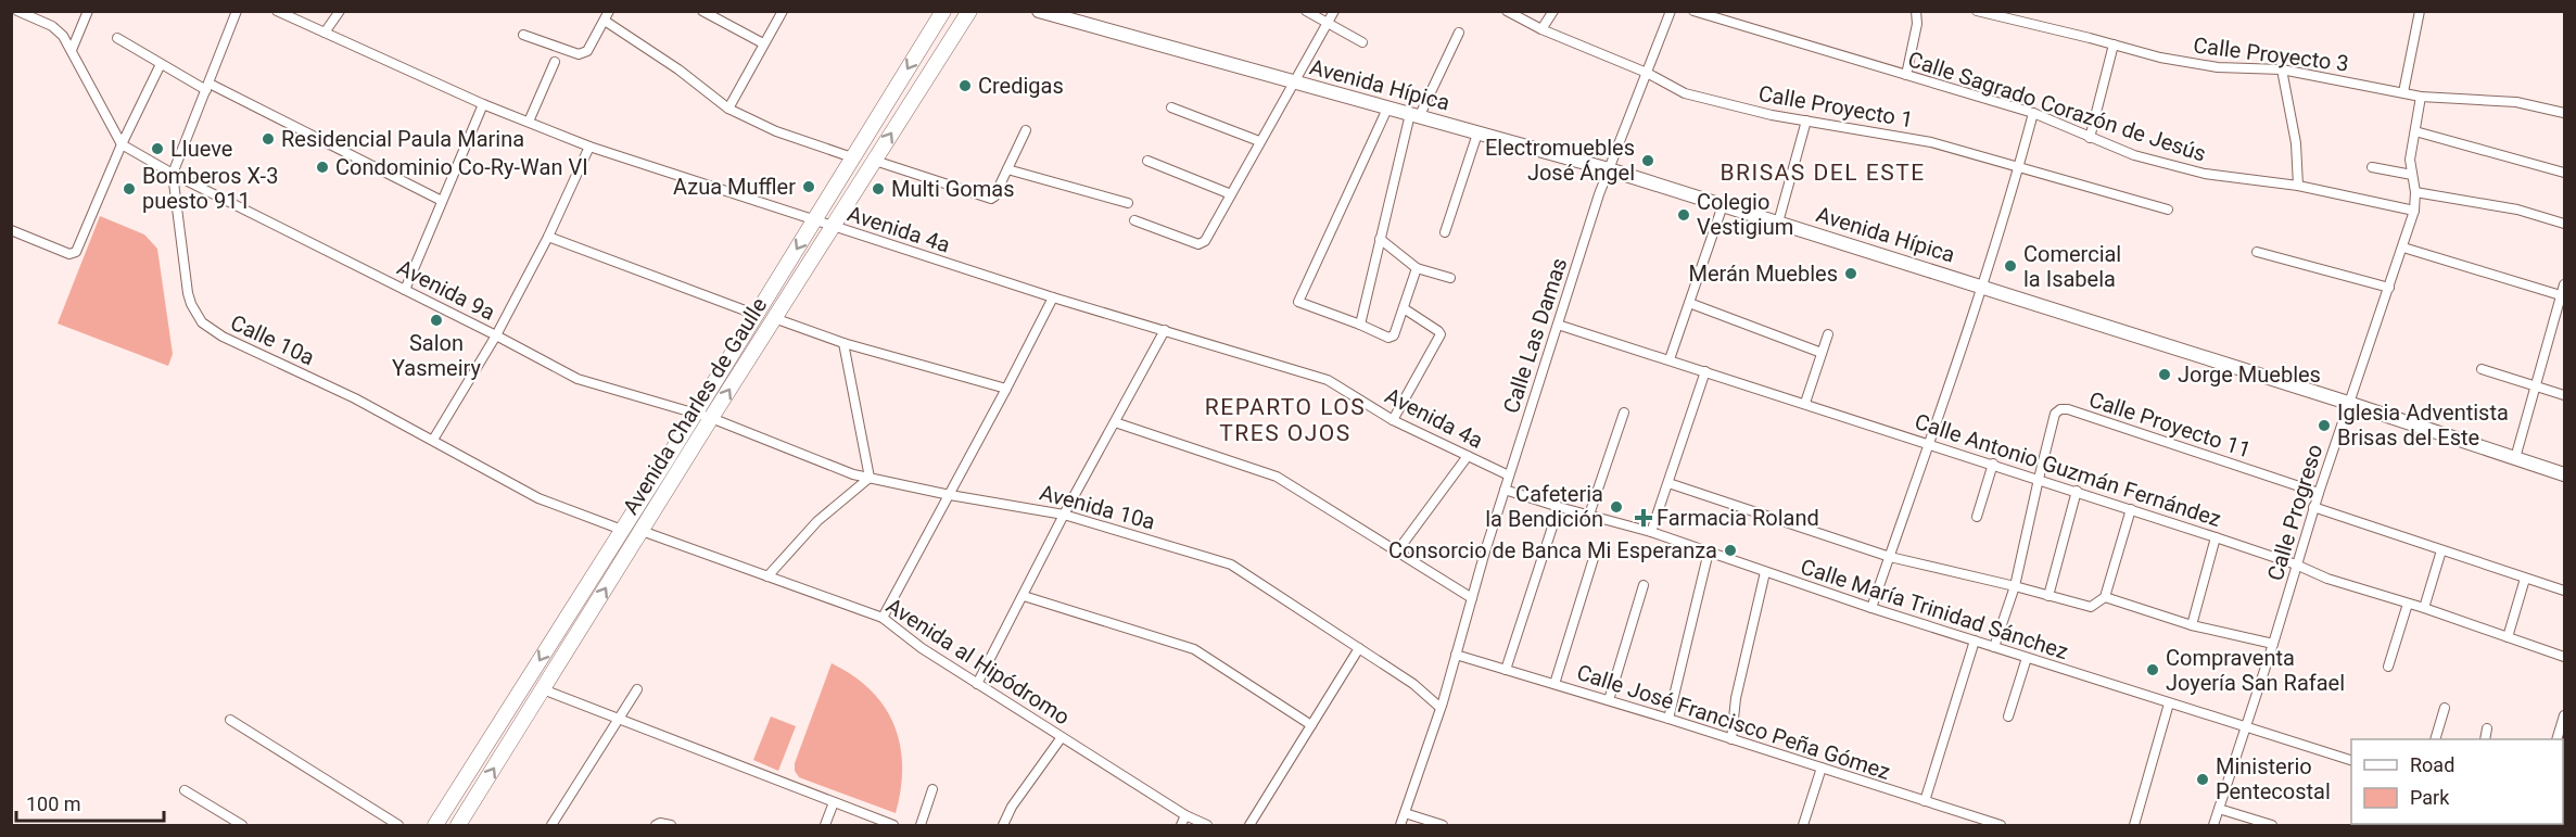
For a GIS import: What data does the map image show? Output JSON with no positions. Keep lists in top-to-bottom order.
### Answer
{
  "streets": {
    "main road": ["Avenida Charles de Gaulle"],
    "street": [
      "Calle Proyecto 3",
      "Avenida Hípica",
      "Calle Proyecto 1",
      "Calle Sagrado Corazón de Jesús",
      "Avenida 4a",
      "Avenida 9a",
      "Calle Las Damas",
      "Calle 10a",
      "Calle Proyecto 11",
      "Calle Antonio Guzmán Fernández",
      "Avenida 10a",
      "Calle Progreso",
      "Calle María Trinidad Sánchez",
      "Avenida al Hipódromo",
      "Calle José Francisco Peña Gómez"
    ]
  },
  "crossings": [
    ["Calle Proyecto 3", "Calle Progreso"],
    ["Avenida Hípica", "Calle Las Damas"],
    ["Avenida Hípica", "Calle Progreso"],
    ["Calle Proyecto 1", "Calle Las Damas"],
    ["Calle Sagrado Corazón de Jesús", "Calle Progreso"],
    ["Avenida 4a", "Calle Las Damas"],
    ["Avenida 4a", "Avenida Charles de Gaulle"],
    ["Avenida 9a", "Calle 10a"],
    ["Avenida 9a", "Avenida Charles de Gaulle"],
    ["Avenida 9a", "Avenida 10a"],
    ["Calle Las Damas", "Calle Antonio Guzmán Fernández"],
    ["Calle Las Damas", "Avenida 10a"],
    ["Calle Las Damas", "Calle María Trinidad Sánchez"],
    ["Calle Las Damas", "Calle José Francisco Peña Gómez"],
    ["Calle 10a", "Avenida Charles de Gaulle"],
    ["Avenida Charles de Gaulle", "Avenida 10a"],
    ["Avenida Charles de Gaulle", "Avenida al Hipódromo"],
    ["Calle Proyecto 11", "Calle Antonio Guzmán Fernández"],
    ["Calle Proyecto 11", "Calle Progreso"],
    ["Calle Proyecto 11", "Calle María Trinidad Sánchez"],
    ["Calle Antonio Guzmán Fernández", "Calle Progreso"],
    ["Calle Progreso", "Calle María Trinidad Sánchez"]
  ],
  "districts": ["BRISAS DEL ESTE", "REPARTO LOS TRES OJOS"],
  "places": {
    "other": [
      "Credigas",
      "Residencial Paula Marina",
      "Llueve",
      "Electromuebles José Ángel",
      "Condominio Co-Ry-Wan VI",
      "Azua Muffler",
      "Bomberos X-3 puesto 911",
      "Multi Gomas",
      "Colegio Vestigium",
      "Comercial la Isabela",
      "Merán Muebles",
      "Salon Yasmeiry",
      "Jorge Muebles",
      "Iglesia Adventista Brisas del Este",
      "Cafeteria la Bendición",
      "Consorcio de Banca Mi Esperanza",
      "Compraventa Joyería San Rafael",
      "Ministerio Pentecostal"
    ],
    "health": ["Farmacia Roland"]
  },
  "legend": ["Road", "Park"],
  "scale_bar": "100 m"
}
